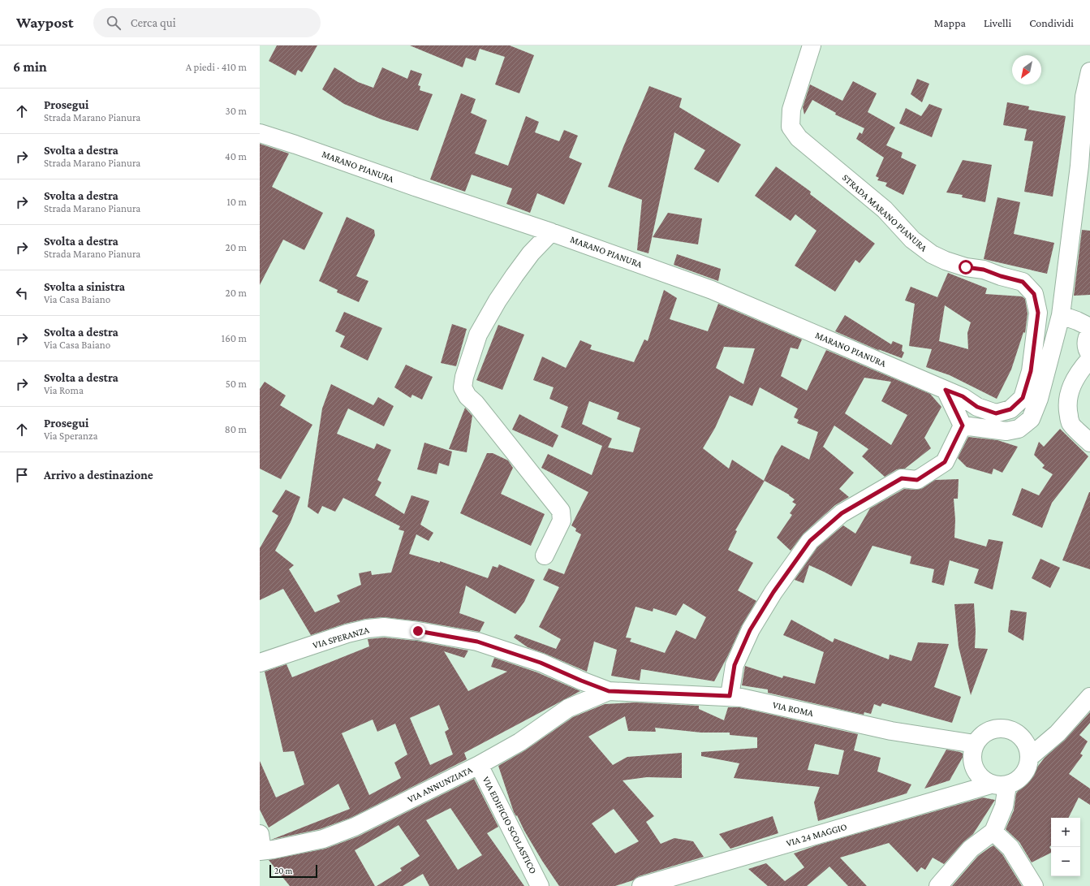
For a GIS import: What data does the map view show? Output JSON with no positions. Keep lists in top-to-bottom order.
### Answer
{
  "streets": {
    "street": [
      "MARANO PIANURA",
      "STRADA MARANO PIANURA",
      "VIA SPERANZA",
      "VIA ROMA",
      "VIA ANNUNZIATA",
      "VIA EDIFICIO SCOLASTICO",
      "VIA 24 MAGGIO"
    ]
  },
  "crossings": [
    ["MARANO PIANURA", "STRADA MARANO PIANURA"],
    ["VIA SPERANZA", "VIA ROMA"],
    ["VIA SPERANZA", "VIA ANNUNZIATA"],
    ["VIA ROMA", "VIA ANNUNZIATA"],
    ["VIA ROMA", "VIA 24 MAGGIO"],
    ["VIA ANNUNZIATA", "VIA EDIFICIO SCOLASTICO"]
  ],
  "scale_bar": "20 m",
  "north": "bottom left",
  "page": {
    "header": "Waypost",
    "search": "Cerca qui",
    "nav": ["Mappa", "Livelli", "Condividi"],
    "heading": ["6 min", "A piedi · 410 m"],
    "list": [
      ["Prosegui", "Strada Marano Pianura", "30 m"],
      ["Svolta a destra", "Strada Marano Pianura", "40 m"],
      ["Svolta a destra", "Strada Marano Pianura", "10 m"],
      ["Svolta a destra", "Strada Marano Pianura", "20 m"],
      ["Svolta a sinistra", "Via Casa Baiano", "20 m"],
      ["Svolta a destra", "Via Casa Baiano", "160 m"],
      ["Svolta a destra", "Via Roma", "50 m"],
      ["Prosegui", "Via Speranza", "80 m"],
      "Arrivo a destinazione"
    ],
    "map_buttons": ["+", "−"],
    "scale": "20 m"
  }
}
